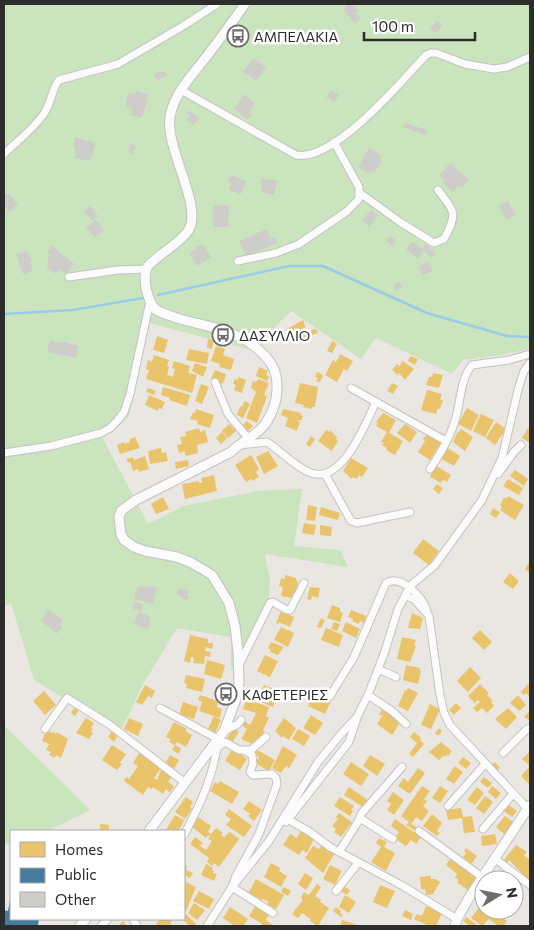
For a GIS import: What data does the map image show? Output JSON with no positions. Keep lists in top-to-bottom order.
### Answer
{
  "places": {
    "bus stop": ["ΑΜΠΕΛΑΚΙΑ", "ΔΑΣΥΛΛΙΟ", "ΚΑΦΕΤΕΡΙΕΣ"]
  },
  "legend": ["Homes", "Public", "Other"],
  "scale_bar": "100 m",
  "north": "right"
}
